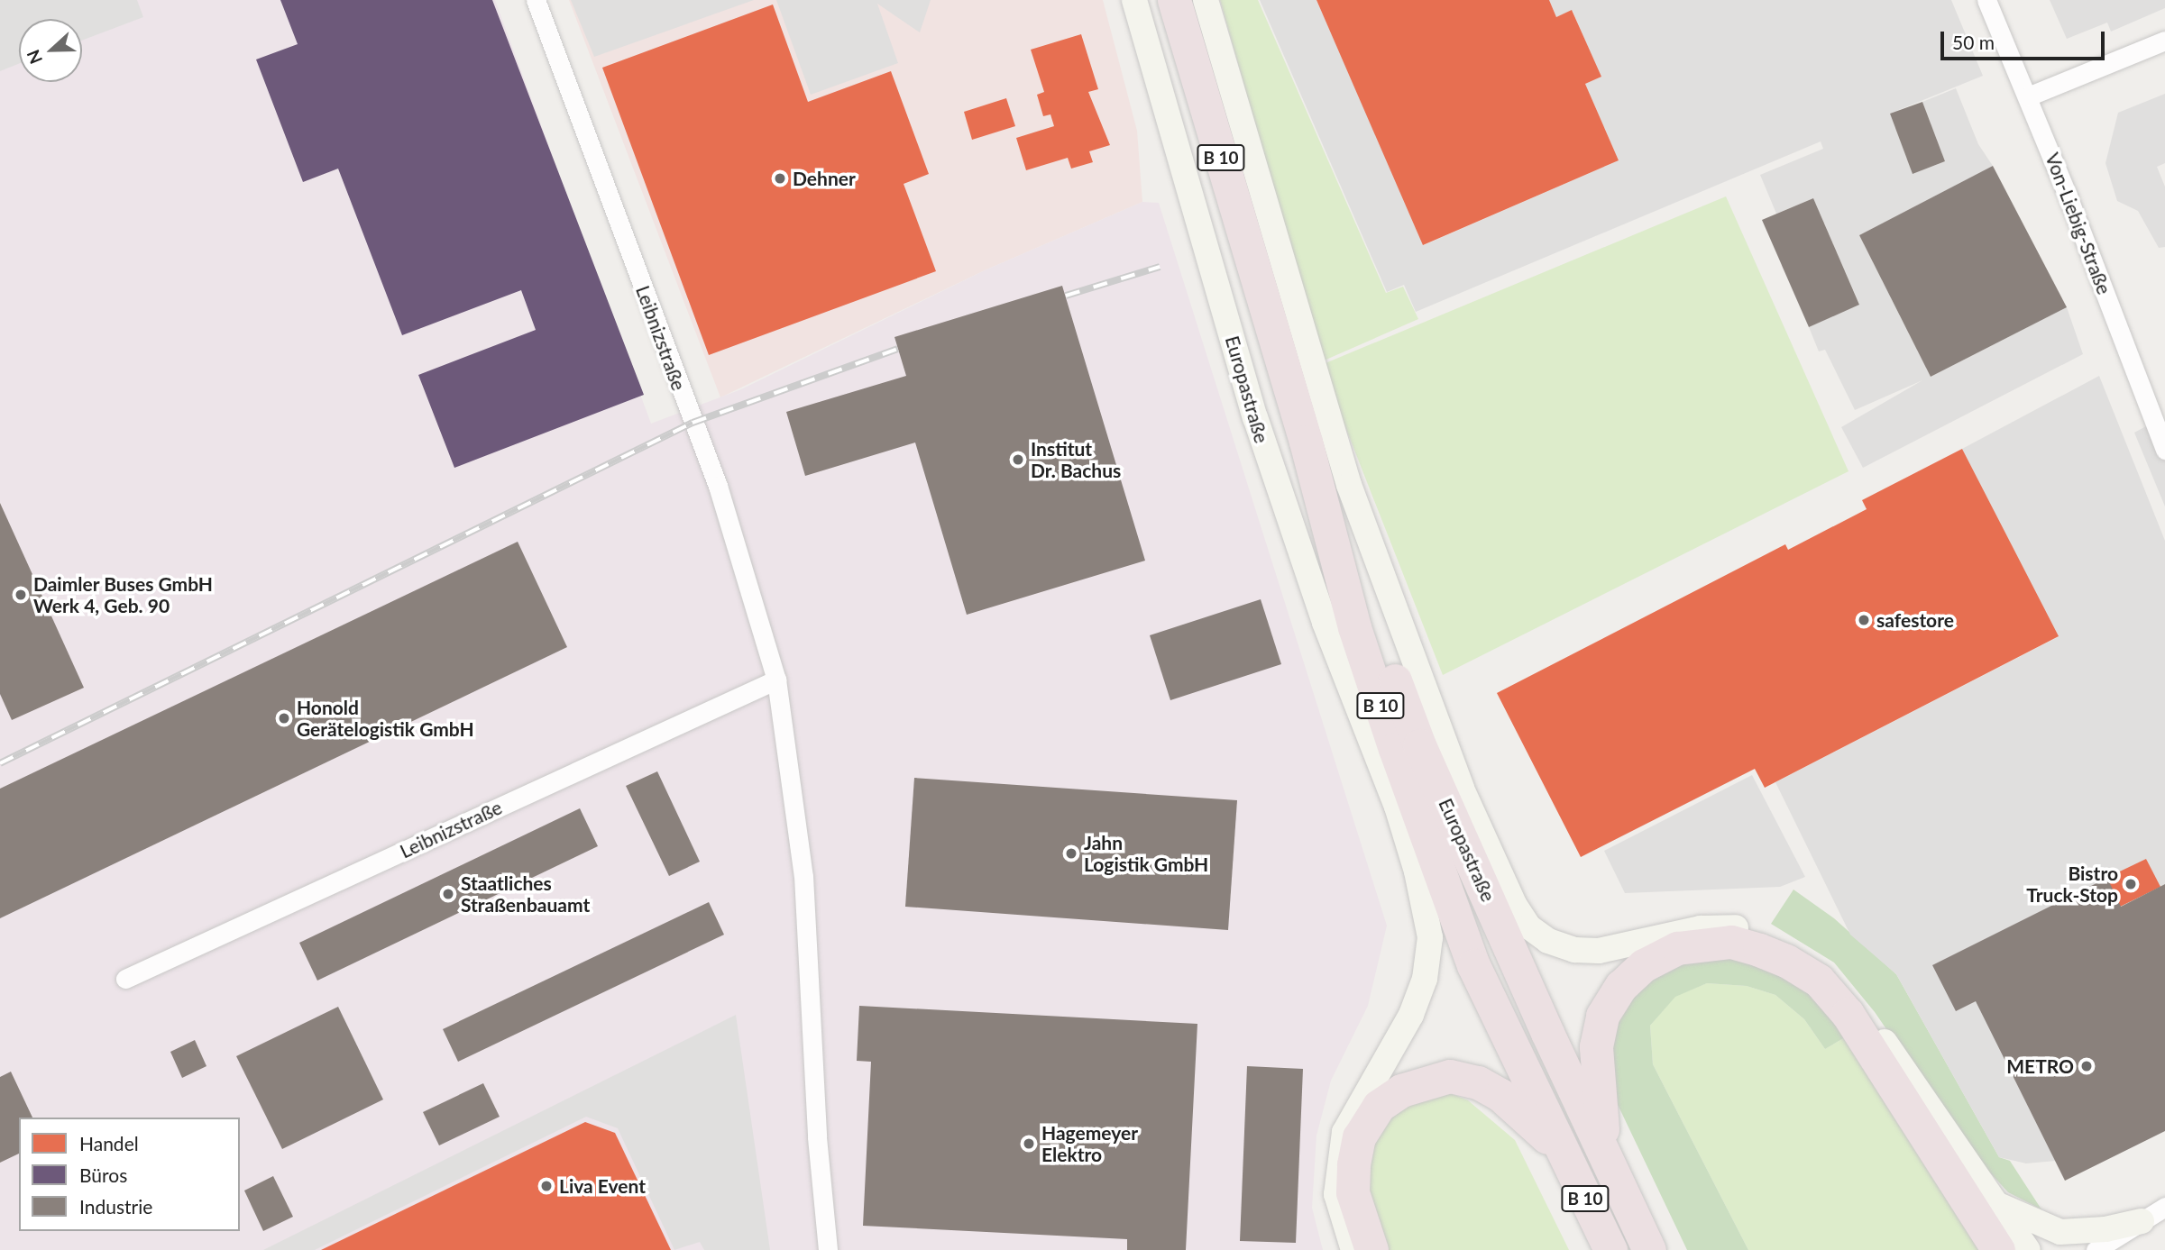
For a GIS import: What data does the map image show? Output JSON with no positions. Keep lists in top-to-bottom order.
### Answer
{
  "streets": {
    "highway": ["B 10", "Europastraße"],
    "street": ["Von-Liebig-Straße", "Leibnizstraße"]
  },
  "crossings": [
    ["B 10", "Europastraße"]
  ],
  "places": [
    "Dehner",
    "Institut Dr. Bachus",
    "Daimler Buses GmbH Werk 4, Geb. 90",
    "safestore",
    "Honold Gerätelogistik GmbH",
    "Jahn Logistik GmbH",
    "Bistro Truck-Stop",
    "Staatliches Straßenbauamt",
    "METRO",
    "Hagemeyer Elektro",
    "Liva Event"
  ],
  "legend": ["Handel", "Büros", "Industrie"],
  "scale_bar": "50 m",
  "north": "left"
}
